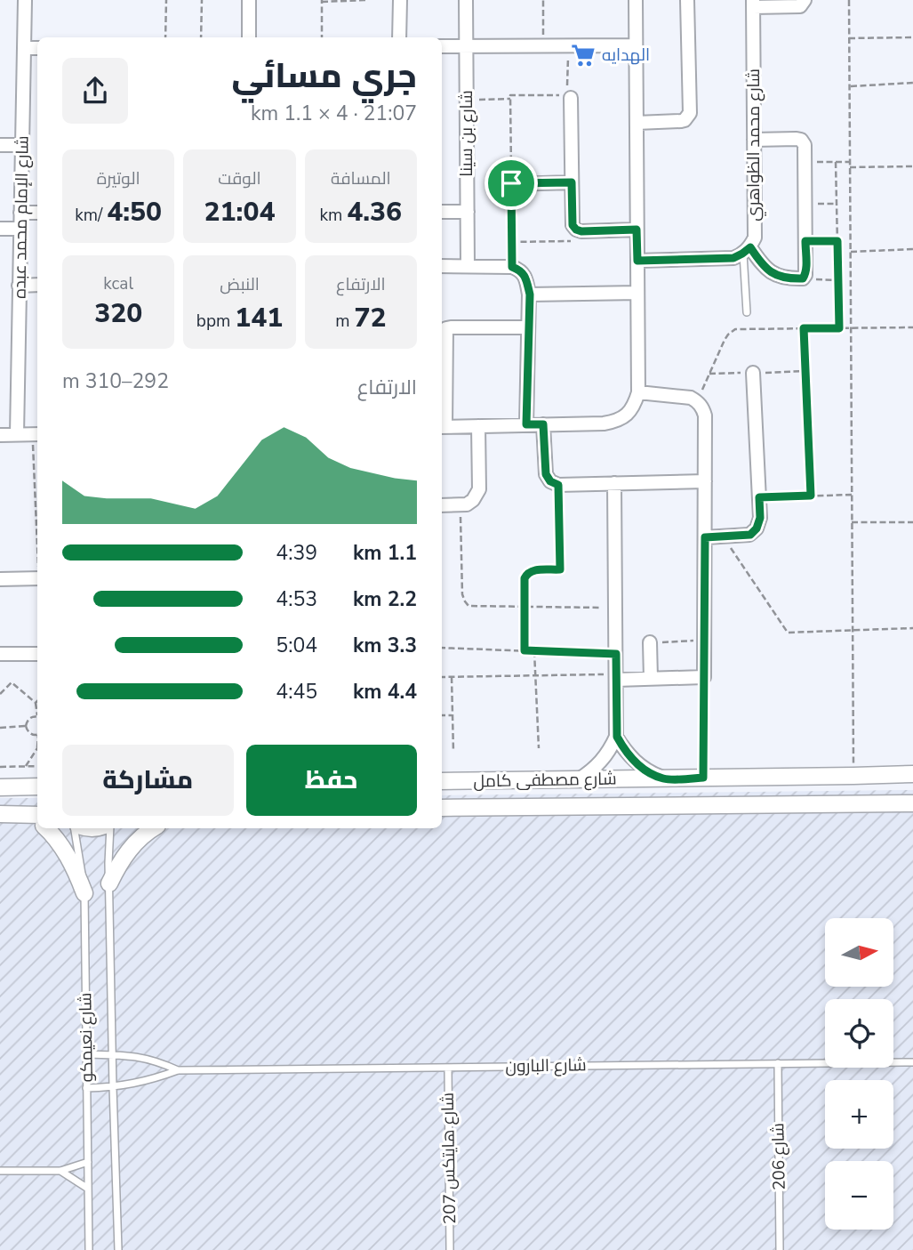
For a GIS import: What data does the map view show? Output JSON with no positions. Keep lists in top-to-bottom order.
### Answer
{
  "streets": {
    "street": [
      "شارع بن سينا",
      "شارع محمد الظواهري",
      "شارع الإمام محمد عبده",
      "شارع مصطفى كامل"
    ],
    "lane": [
      "شارع نعيمكو",
      "شارع البارون",
      "شارع 206",
      "شارع هايتكس 207"
    ]
  },
  "crossings": [
    ["شارع نعيمكو", "شارع البارون"],
    ["شارع البارون", "شارع 206"],
    ["شارع البارون", "شارع هايتكس 207"]
  ],
  "places": {
    "supermarket": ["الهدايه"]
  },
  "north": "right",
  "page": {
    "heading": ["جري مسائي", "21:07 · 4 × 1.1 km"],
    "stats": [
      ["المسافة", "4.36 km"],
      ["الوقت", "21:04"],
      ["الوتيرة", "4:50 /km"],
      ["الارتفاع", "72 m"],
      ["النبض", "141 bpm"],
      ["kcal", "320"]
    ],
    "chart": ["الارتفاع", "292–310 m"],
    "list": [
      {
        "name": "1.1 km",
        "note": "4:39"
      },
      {
        "name": "2.2 km",
        "note": "4:53"
      },
      {
        "name": "3.3 km",
        "note": "5:04"
      },
      {
        "name": "4.4 km",
        "note": "4:45"
      }
    ],
    "buttons": ["حفظ", "مشاركة"],
    "map_buttons": ["+", "−"]
  }
}
